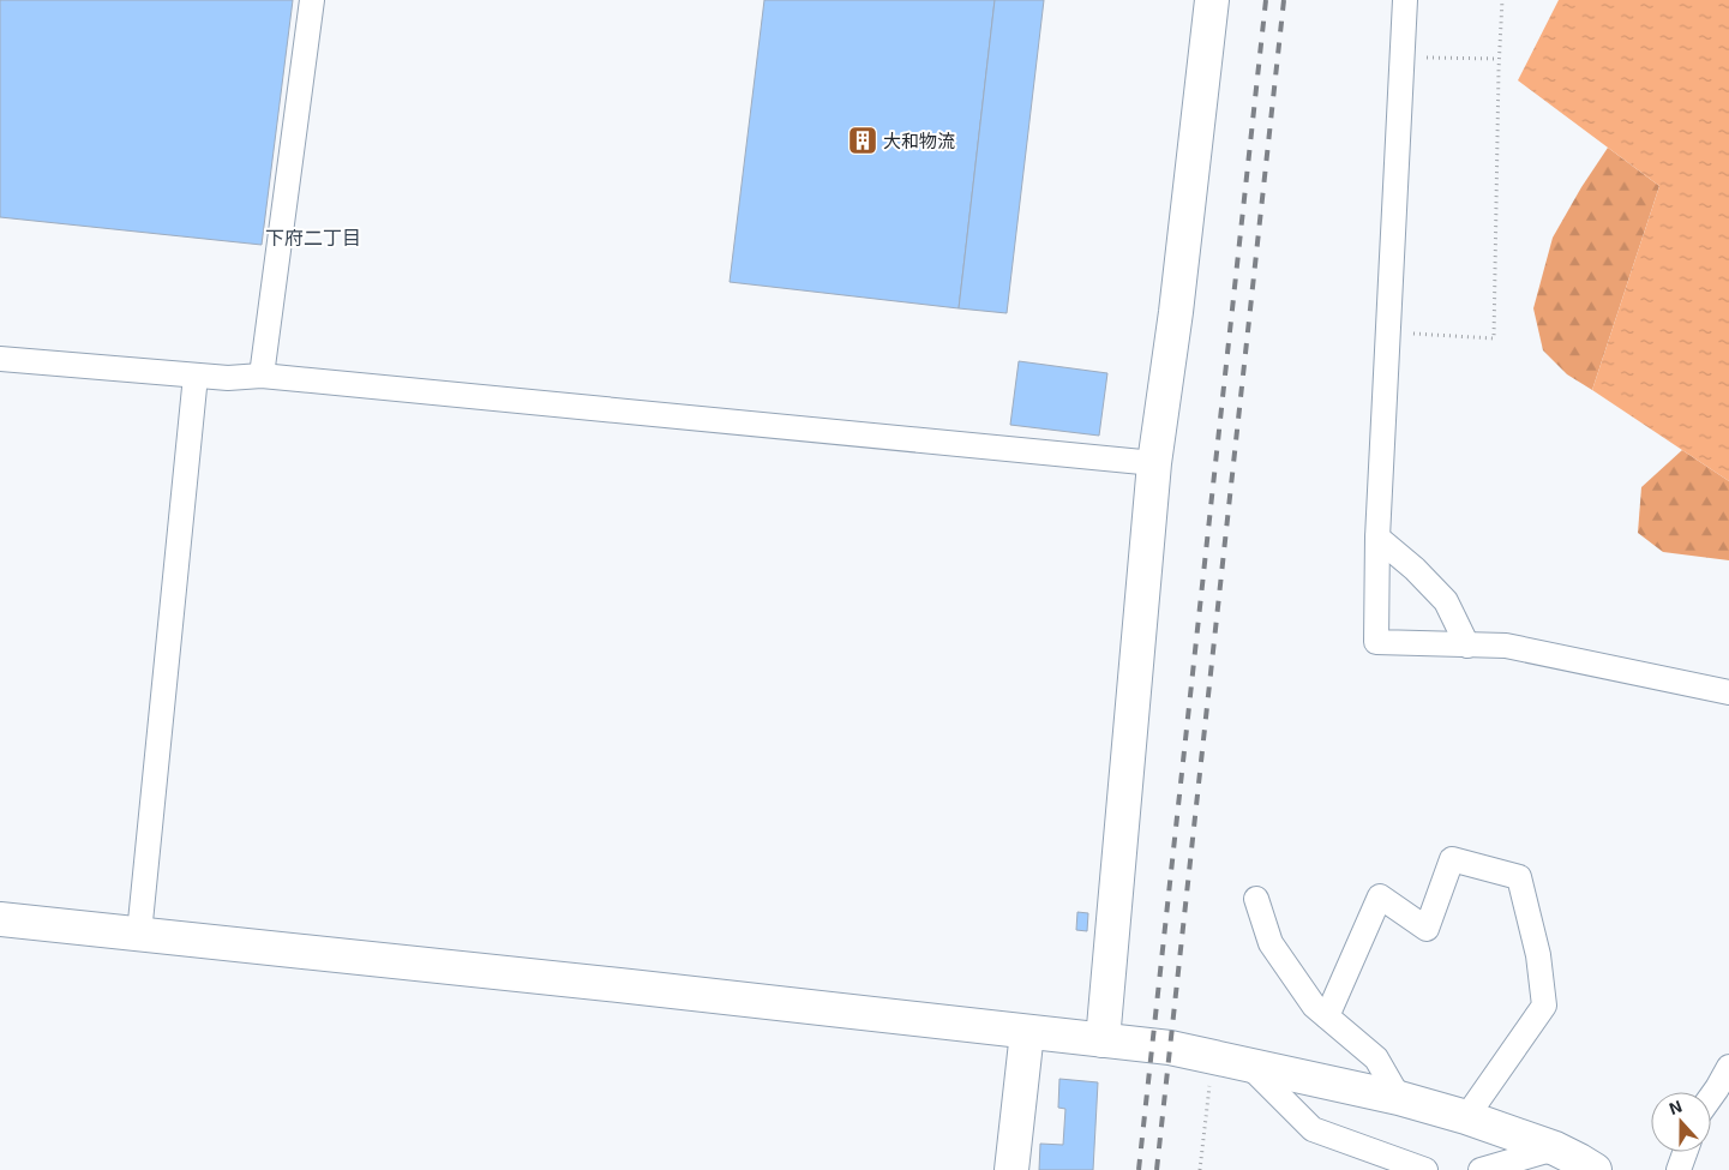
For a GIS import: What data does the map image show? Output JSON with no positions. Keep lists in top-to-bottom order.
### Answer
{
  "districts": ["下府二丁目"],
  "places": {
    "building": ["大和物流"]
  },
  "north": "top"
}
